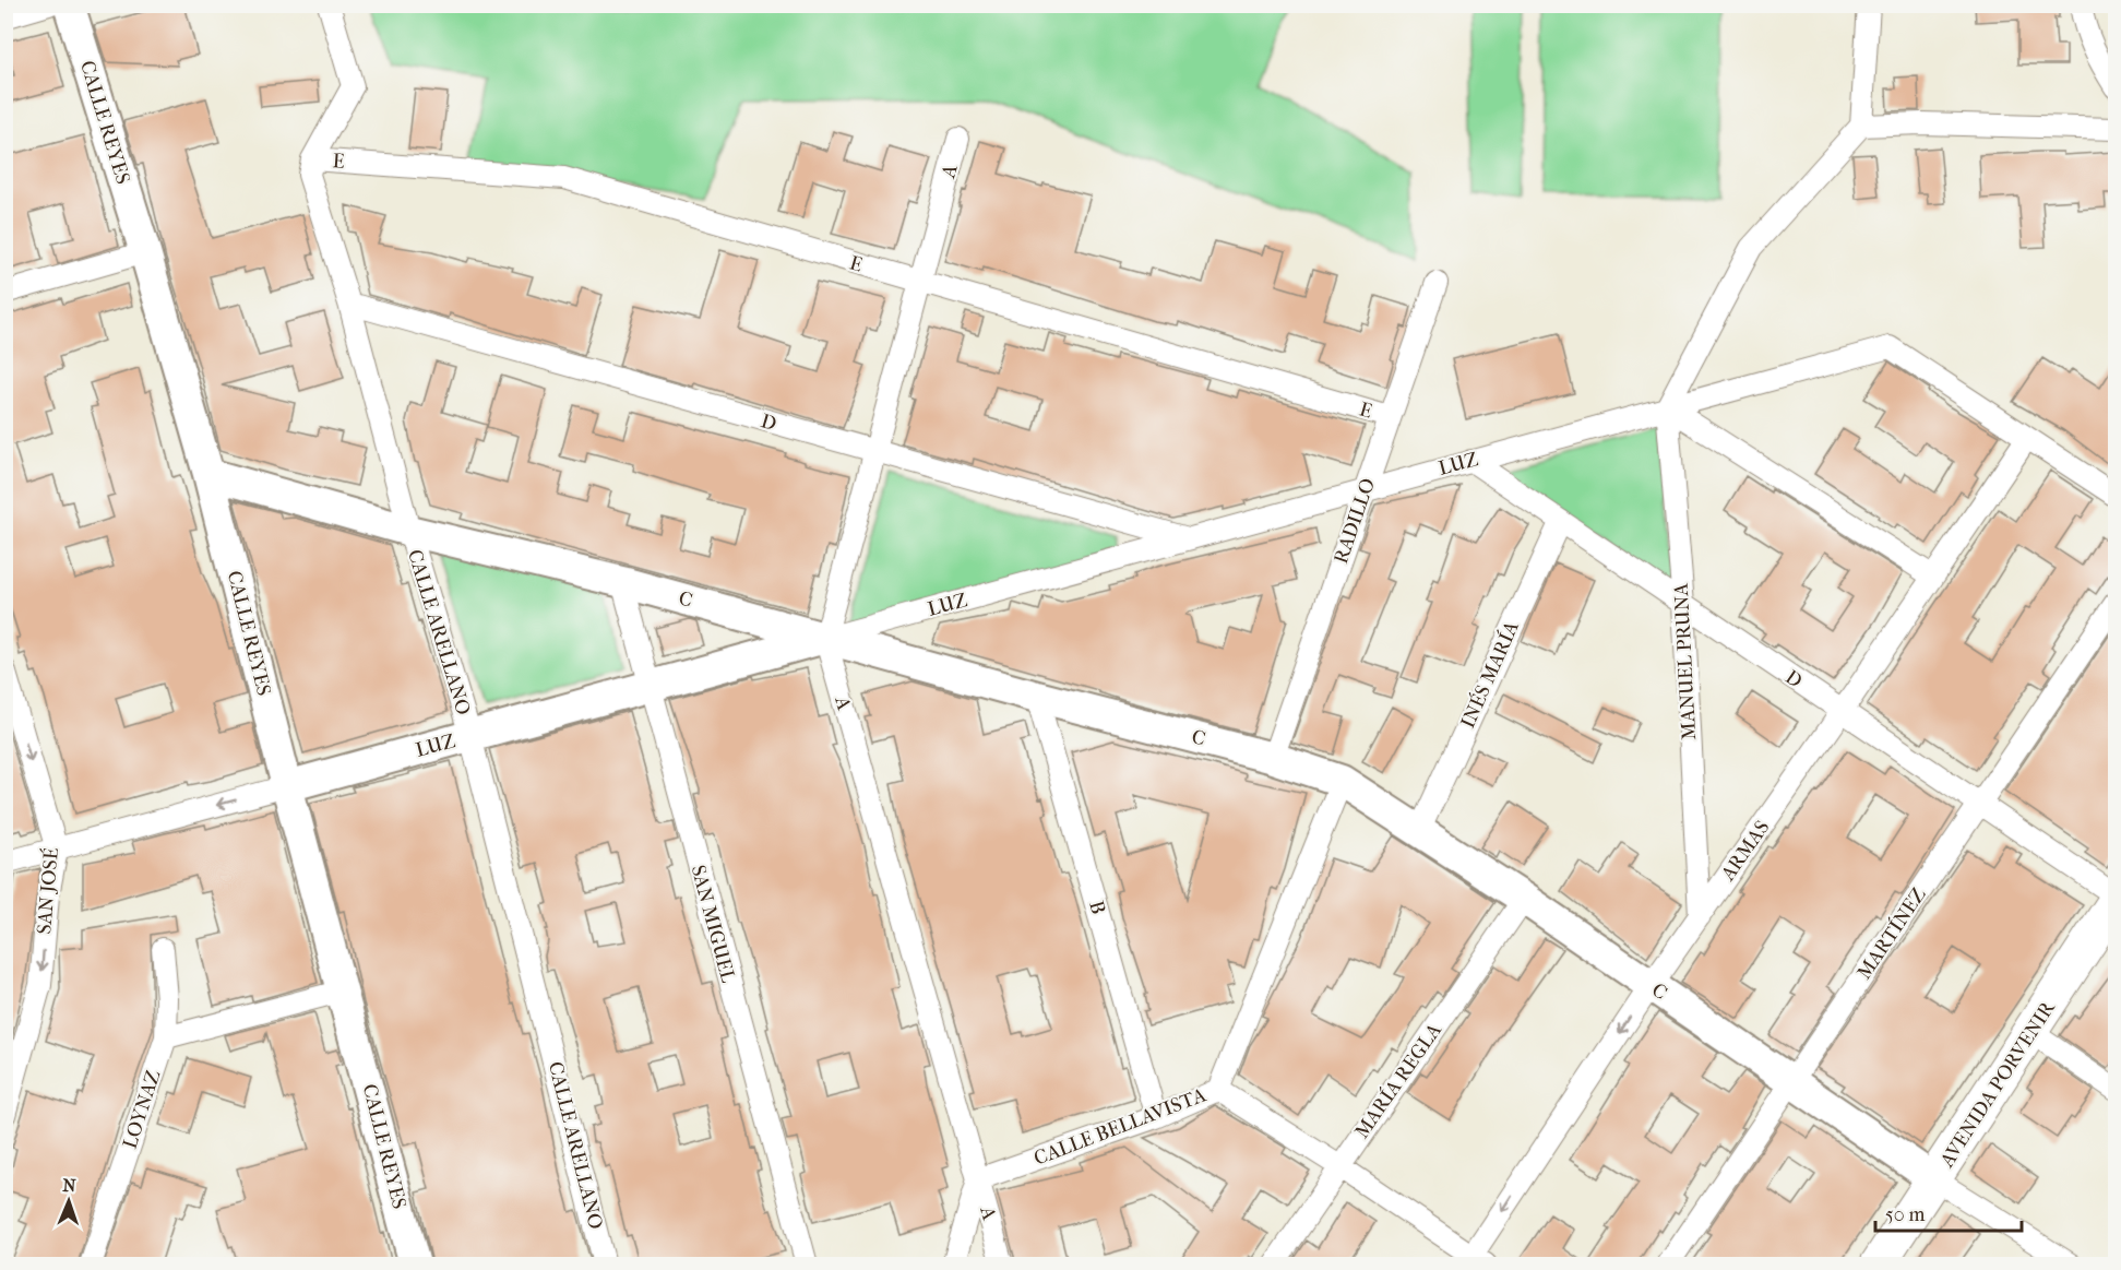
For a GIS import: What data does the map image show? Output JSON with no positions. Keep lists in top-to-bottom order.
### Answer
{
  "streets": {
    "main road": ["AVENIDA PORVENIR"],
    "street": [
      "CALLE REYES",
      "E",
      "A",
      "D",
      "LUZ",
      "RADILLO",
      "C",
      "CALLE ARELLANO",
      "MANUEL PRUNA",
      "INÉS MARÍA",
      "ARMAS",
      "SAN JOSÉ",
      "B",
      "SAN MIGUEL",
      "MARTÍNEZ",
      "MARÍA REGLA",
      "LOYNAZ",
      "CALLE BELLAVISTA"
    ]
  },
  "crossings": [
    ["CALLE REYES", "LUZ"],
    ["CALLE REYES", "C"],
    ["E", "A"],
    ["E", "RADILLO"],
    ["E", "CALLE ARELLANO"],
    ["A", "D"],
    ["A", "LUZ"],
    ["A", "C"],
    ["A", "CALLE BELLAVISTA"],
    ["D", "LUZ"],
    ["D", "CALLE ARELLANO"],
    ["D", "MANUEL PRUNA"],
    ["D", "INÉS MARÍA"],
    ["D", "ARMAS"],
    ["D", "MARTÍNEZ"],
    ["LUZ", "RADILLO"],
    ["LUZ", "C"],
    ["LUZ", "CALLE ARELLANO"],
    ["LUZ", "MANUEL PRUNA"],
    ["LUZ", "ARMAS"],
    ["LUZ", "SAN JOSÉ"],
    ["LUZ", "SAN MIGUEL"],
    ["RADILLO", "C"],
    ["C", "CALLE ARELLANO"],
    ["C", "INÉS MARÍA"],
    ["C", "ARMAS"],
    ["C", "B"],
    ["C", "SAN MIGUEL"],
    ["C", "MARTÍNEZ"],
    ["C", "MARÍA REGLA"],
    ["C", "AVENIDA PORVENIR"],
    ["C", "CALLE BELLAVISTA"],
    ["MANUEL PRUNA", "ARMAS"],
    ["B", "CALLE BELLAVISTA"]
  ],
  "one_way": ["SAN JOSÉ"],
  "scale_bar": "50 m",
  "north": "top"
}
